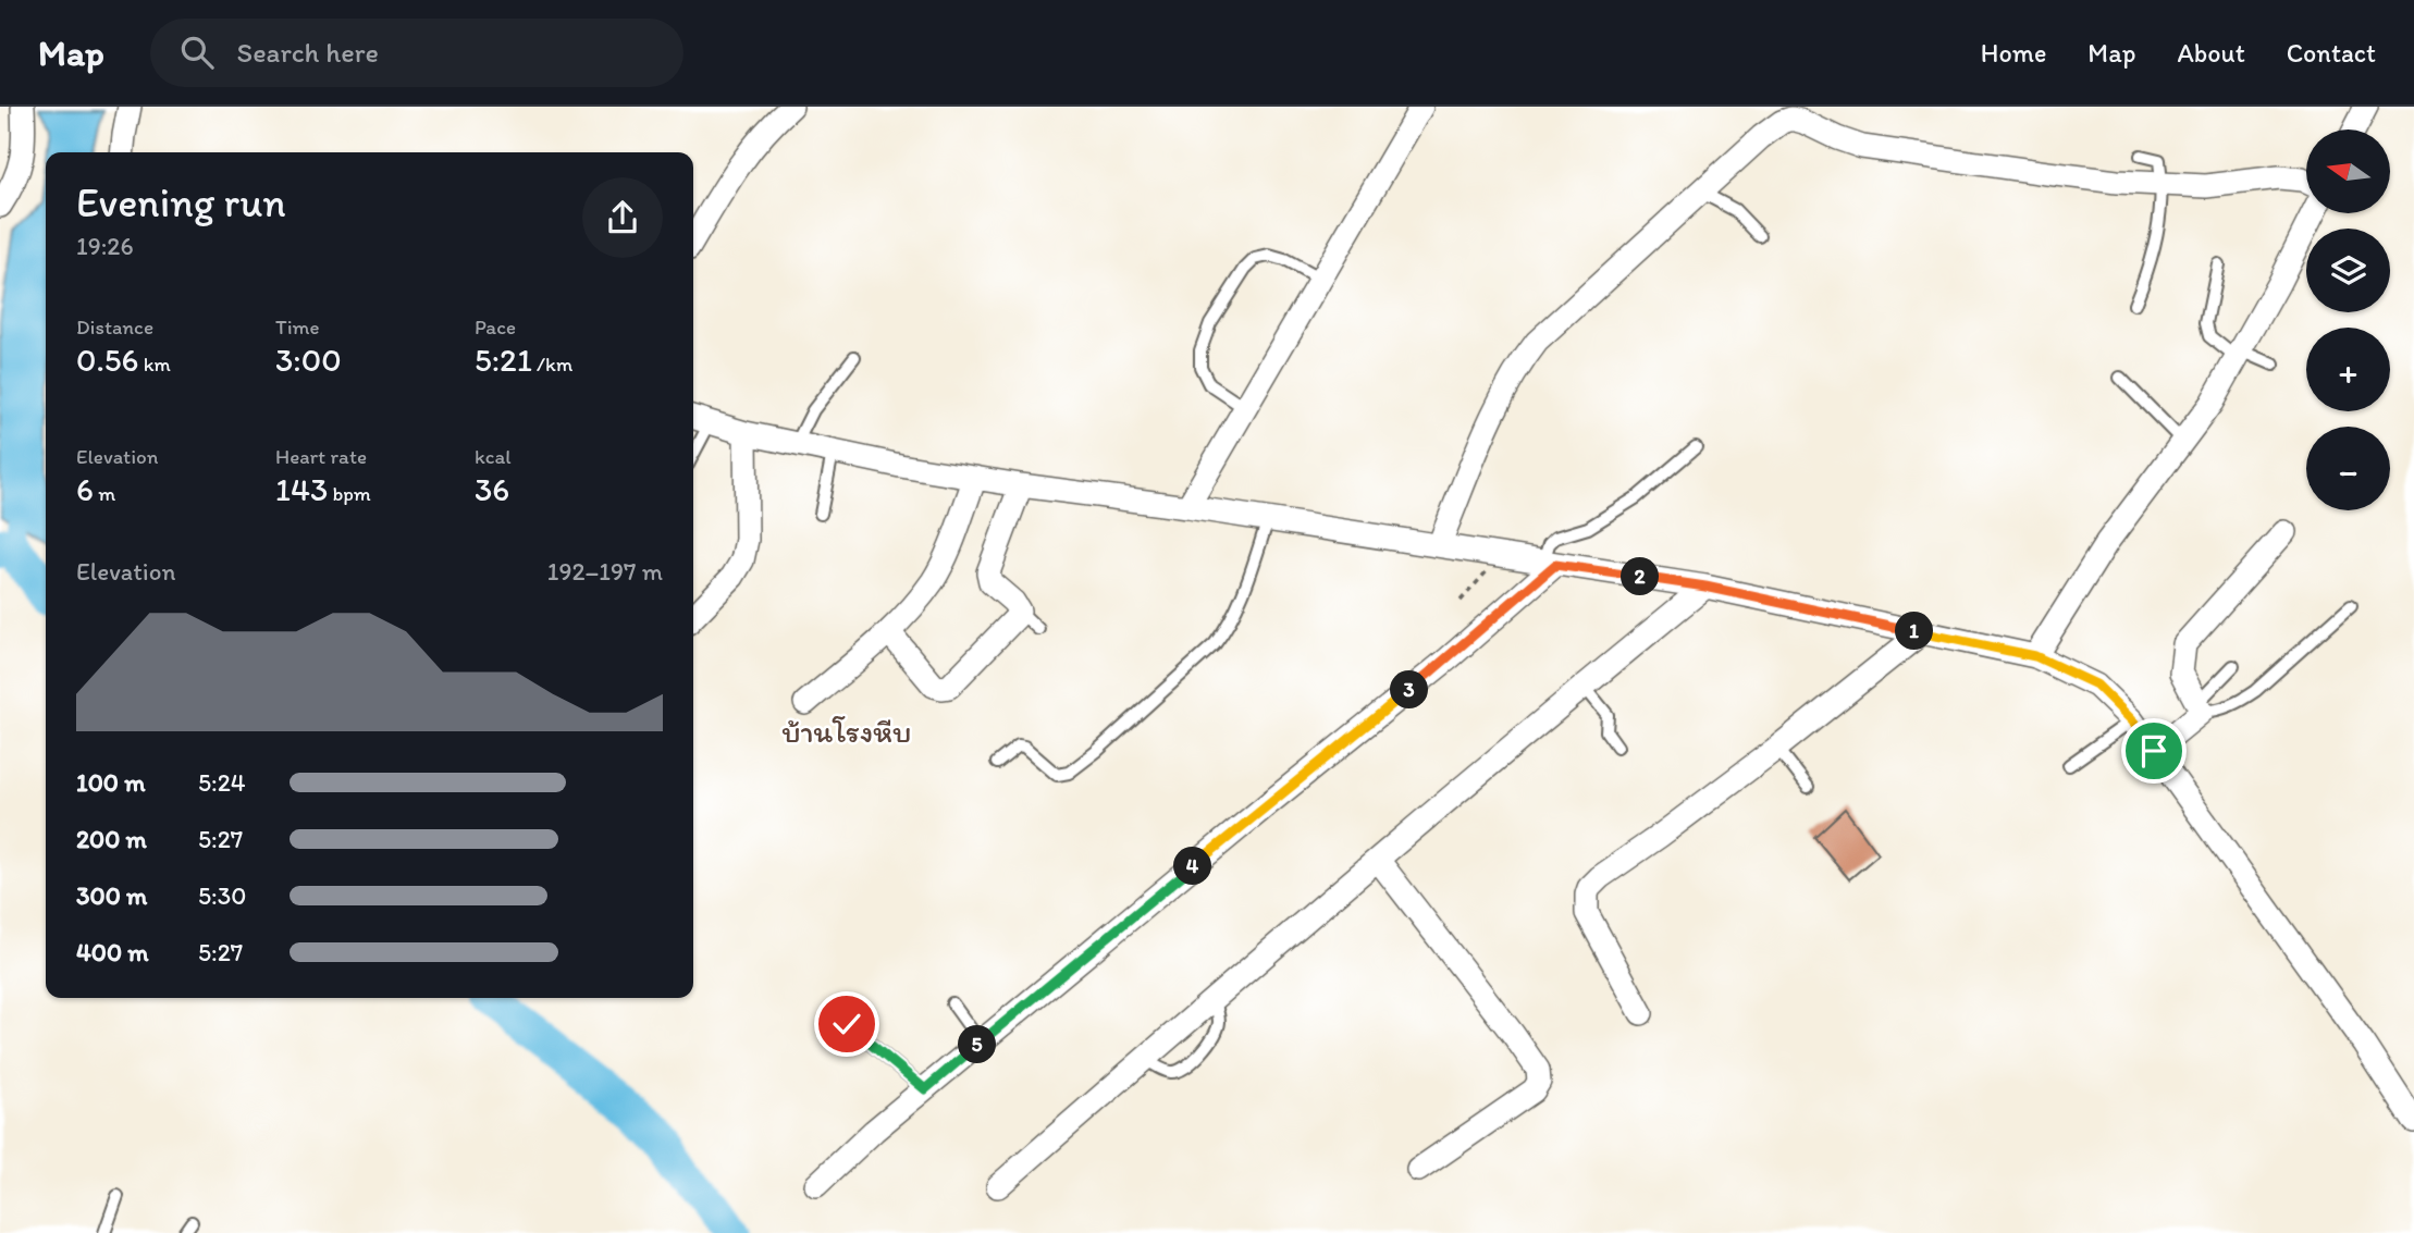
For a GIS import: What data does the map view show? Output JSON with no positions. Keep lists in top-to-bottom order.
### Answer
{
  "districts": ["บ้านโรงหีบ"],
  "north": "left",
  "page": {
    "header": "Map",
    "search": "Search here",
    "nav": [
      "Home",
      "Map",
      "About",
      "Contact"
    ],
    "map_buttons": ["+", "−"],
    "heading": ["Evening run", "19:26"],
    "stats": [
      ["Distance", "0.56 km"],
      ["Time", "3:00"],
      ["Pace", "5:21 /km"],
      ["Elevation", "6 m"],
      ["Heart rate", "143 bpm"],
      ["kcal", "36"]
    ],
    "chart": ["Elevation", "192–197 m"],
    "pins": [
      "2",
      "1",
      "3",
      "4",
      "5"
    ],
    "list": [
      {
        "name": "100 m",
        "note": "5:24"
      },
      {
        "name": "200 m",
        "note": "5:27"
      },
      {
        "name": "300 m",
        "note": "5:30"
      },
      {
        "name": "400 m",
        "note": "5:27"
      }
    ]
  }
}
